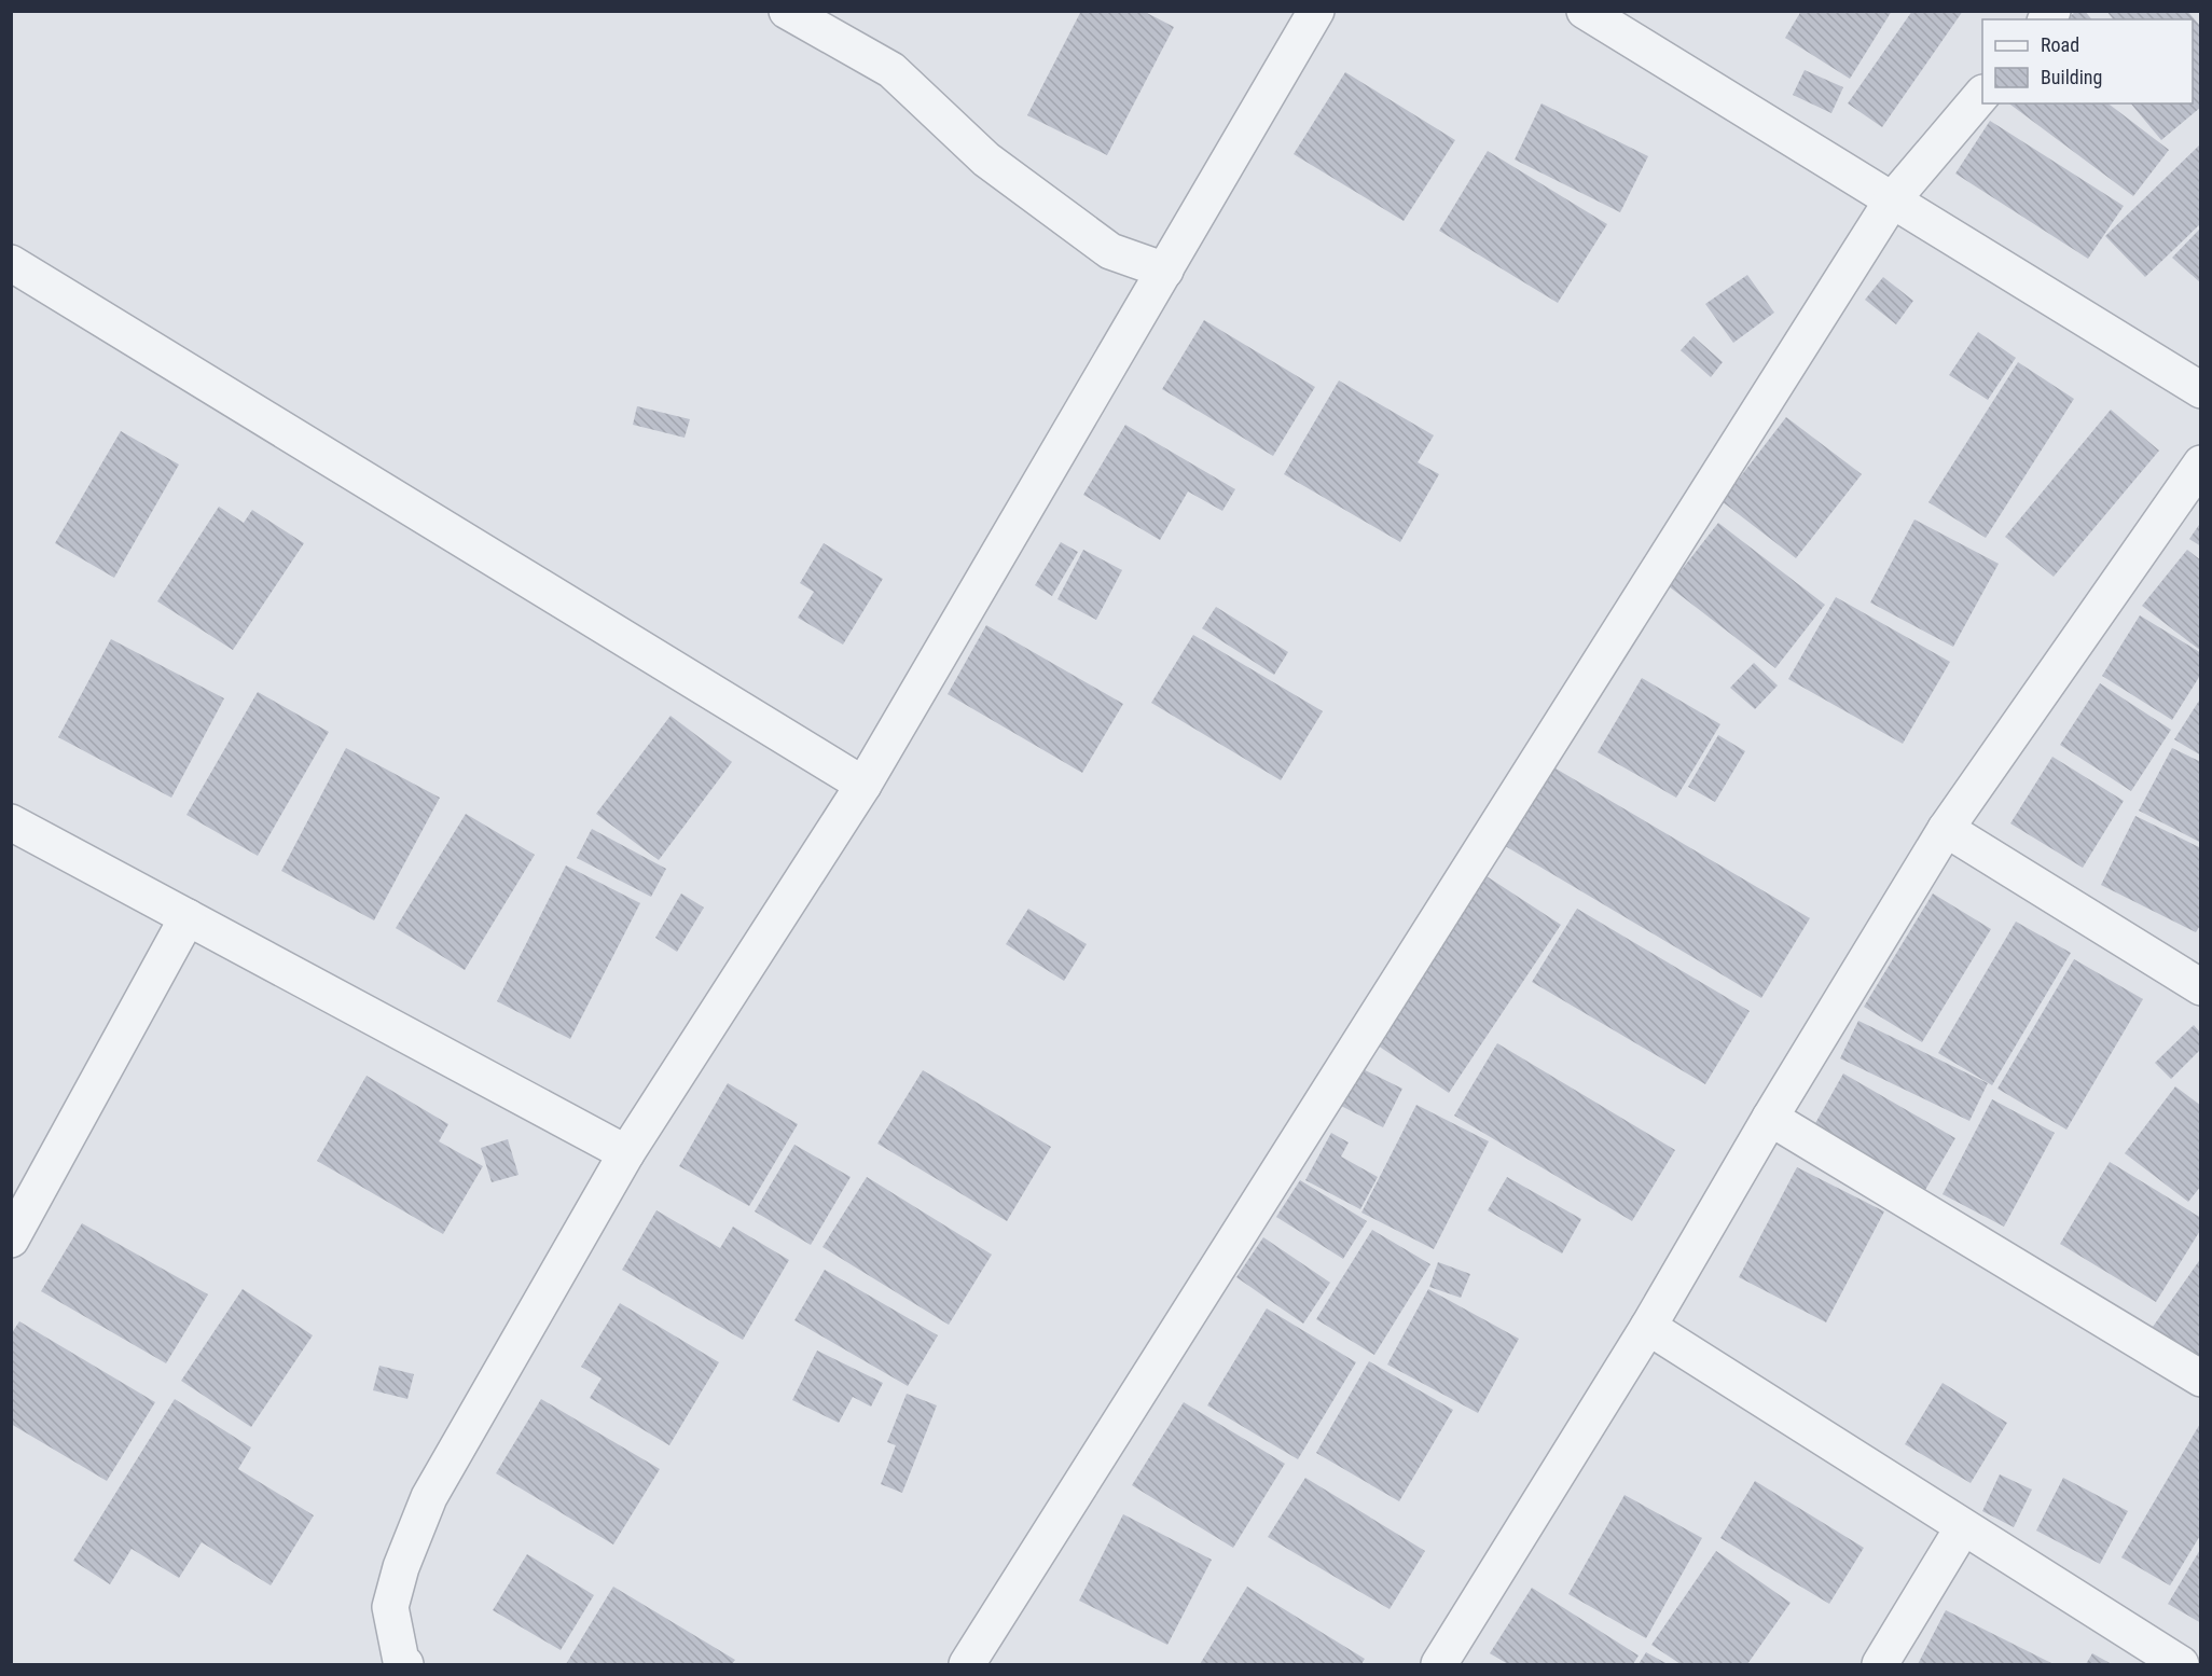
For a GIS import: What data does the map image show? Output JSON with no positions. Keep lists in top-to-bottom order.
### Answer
{
  "legend": ["Road", "Building"]
}
